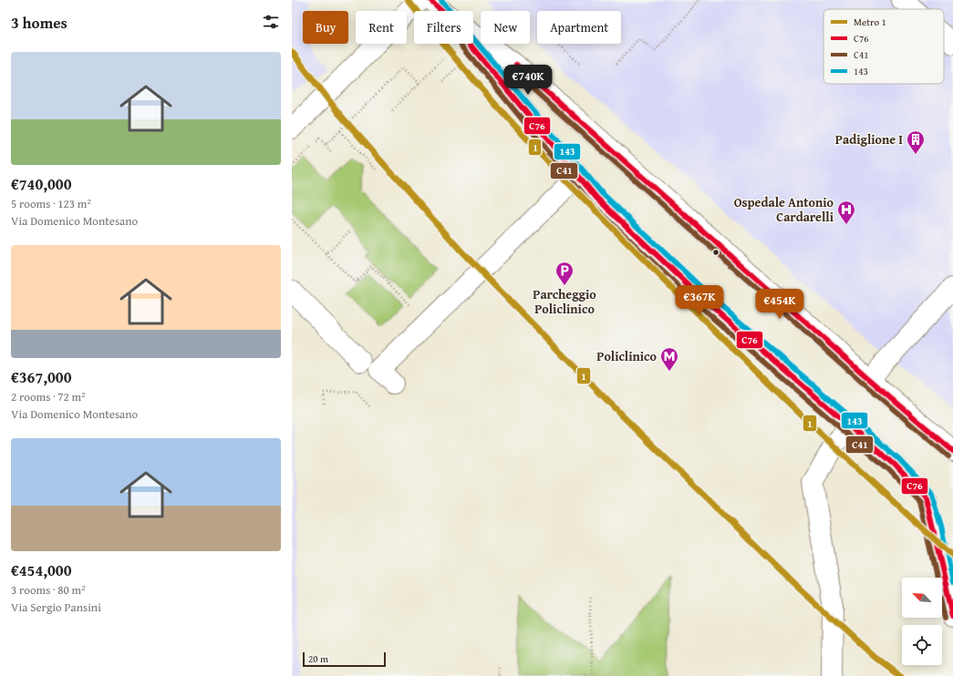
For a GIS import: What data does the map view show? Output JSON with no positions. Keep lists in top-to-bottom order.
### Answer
{
  "places": {
    "building": ["Padiglione I"],
    "hospital": ["Ospedale Antonio Cardarelli"],
    "parking": ["Parcheggio Policlinico"],
    "metro station": ["Policlinico"]
  },
  "lines": [
    "metro line 1",
    "transit line C76",
    "transit line 143",
    "transit line C41"
  ],
  "legend": [
    "Metro 1",
    "C76",
    "C41",
    "143"
  ],
  "scale_bar": "20 m",
  "north": "top left",
  "page": {
    "heading": "3 homes",
    "chip": [
      "Buy",
      "Rent",
      "Filters",
      "New",
      "Apartment"
    ],
    "list": [
      {
        "name": "€740,000",
        "note": "5 rooms · 123 m² · Via Domenico Montesano"
      },
      {
        "name": "€367,000",
        "note": "2 rooms · 72 m² · Via Domenico Montesano"
      },
      {
        "name": "€454,000",
        "note": "3 rooms · 80 m² · Via Sergio Pansini"
      }
    ],
    "price": ["€740K", "€367K", "€454K"],
    "scale": "20 m"
  }
}
